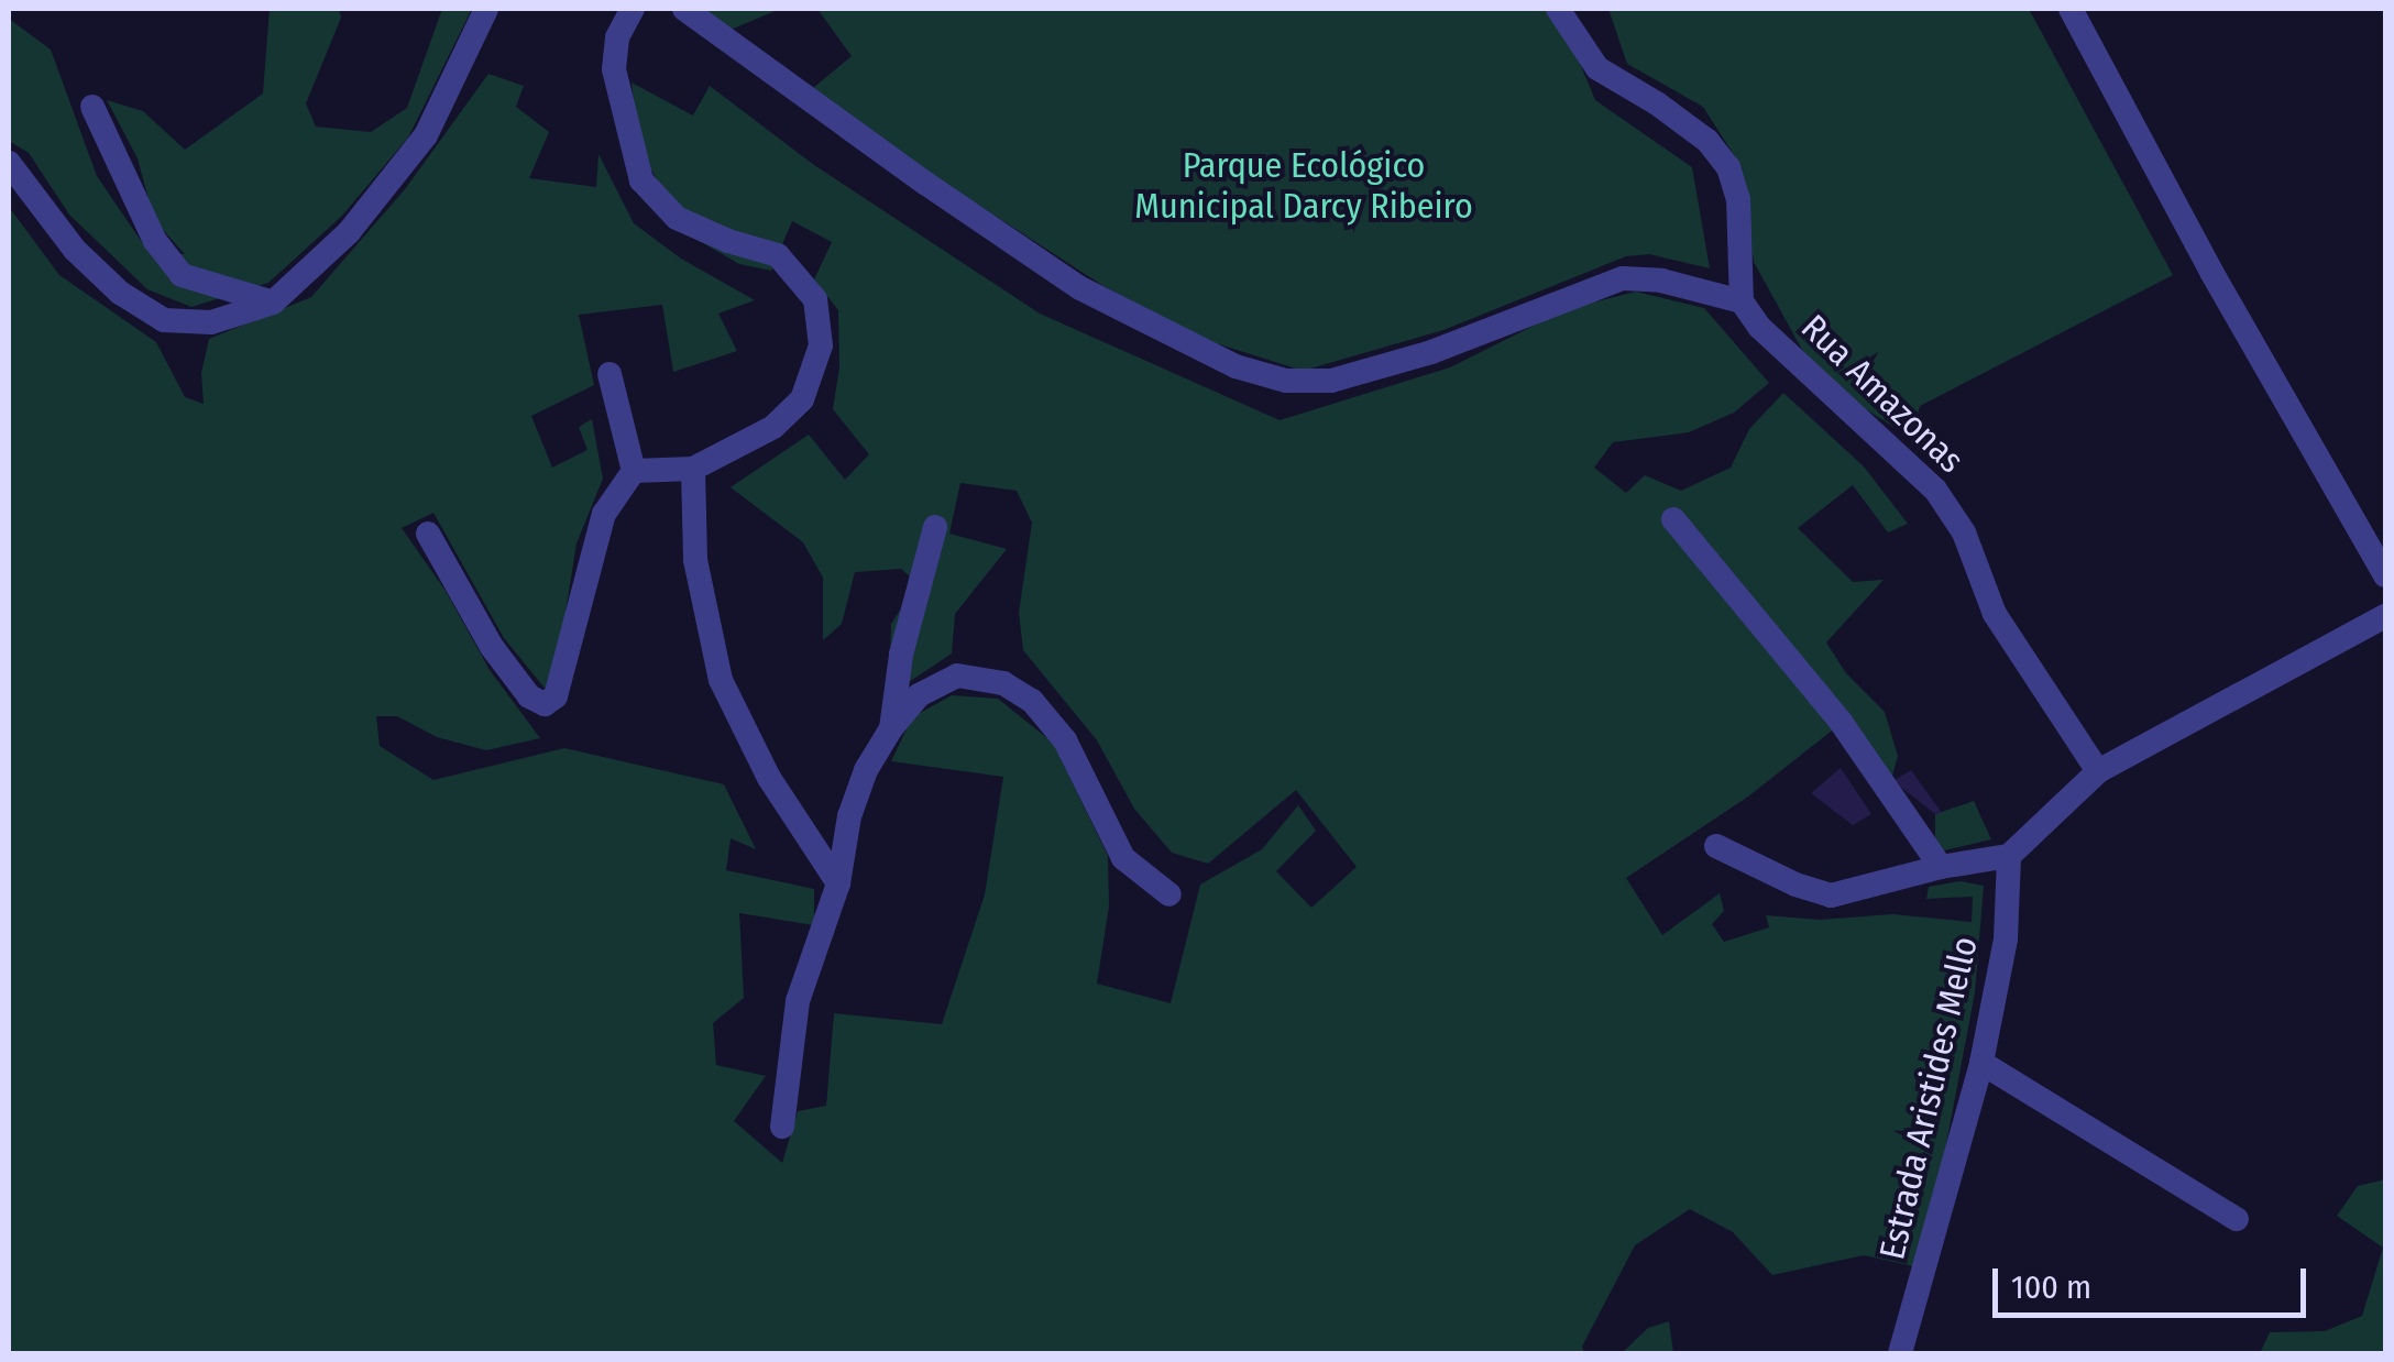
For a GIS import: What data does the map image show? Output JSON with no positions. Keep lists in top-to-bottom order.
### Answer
{
  "streets": {
    "street": ["Rua Amazonas", "Estrada Aristides Mello"]
  },
  "parks": ["Parque Ecológico Municipal Darcy Ribeiro"],
  "scale_bar": "100 m"
}
